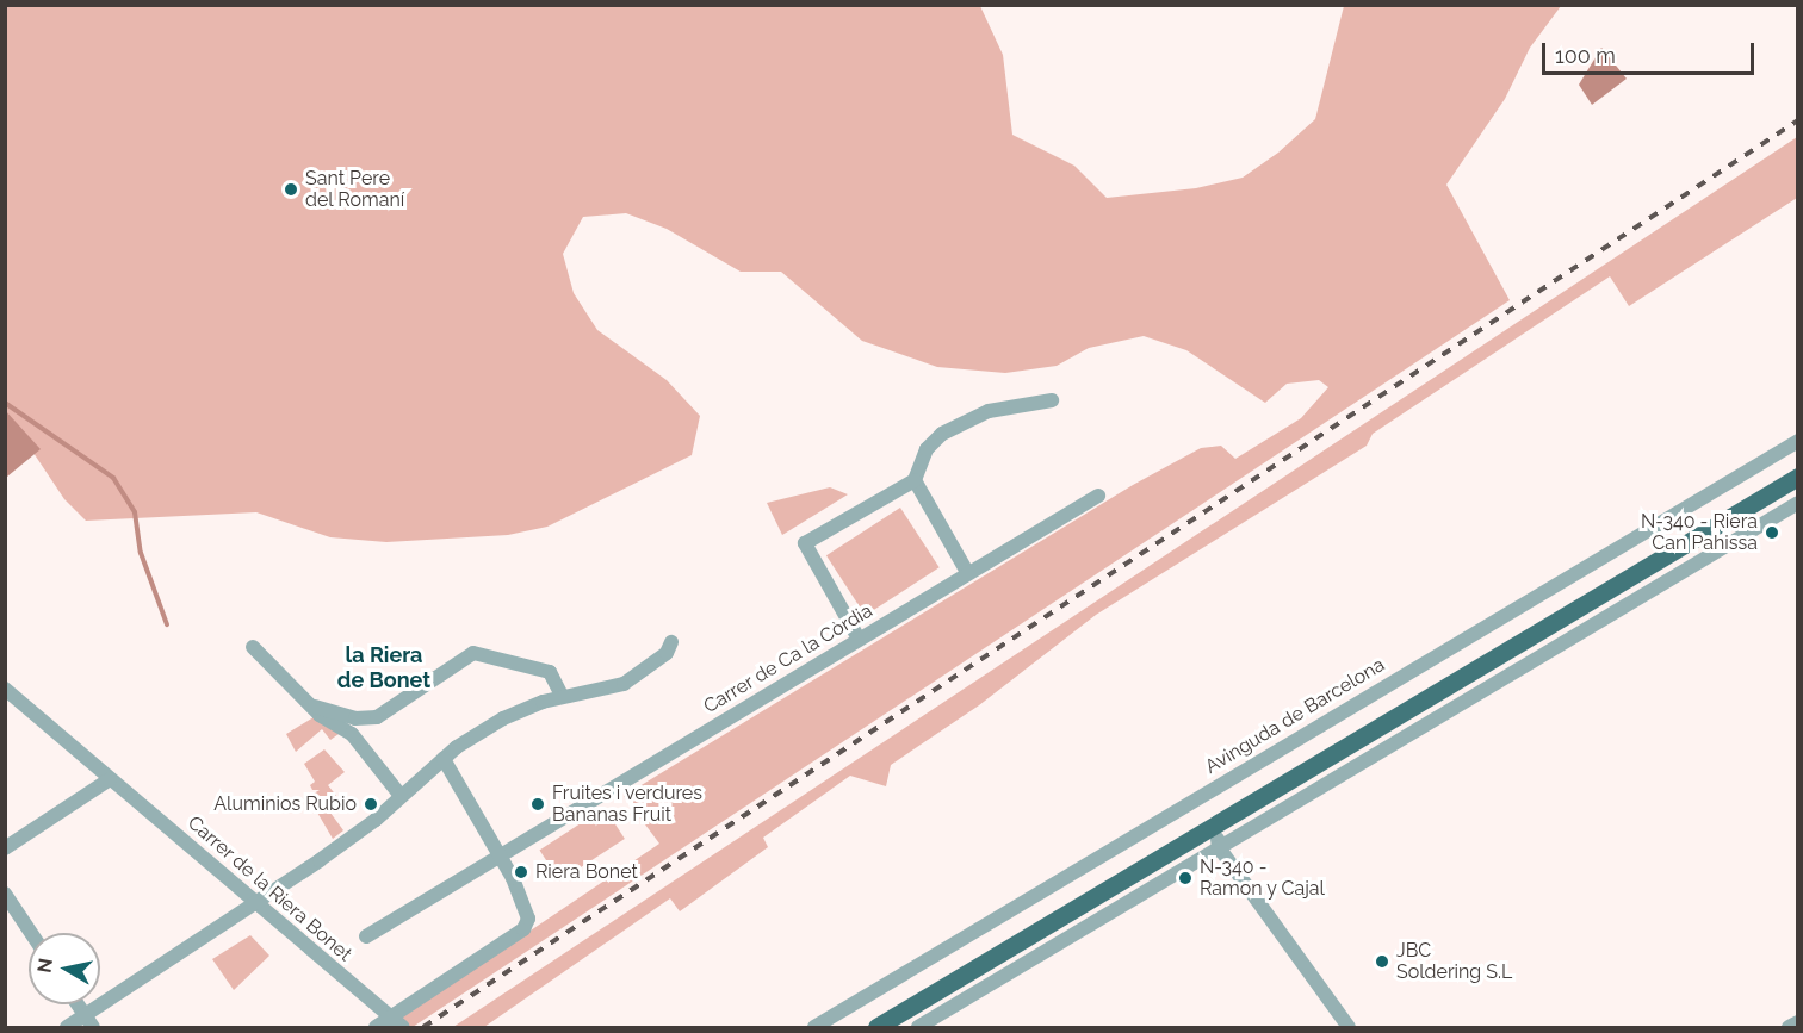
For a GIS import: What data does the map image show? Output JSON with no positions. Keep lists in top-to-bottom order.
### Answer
{
  "streets": {
    "street": ["Carrer de Ca la Còrdia", "Avinguda de Barcelona", "Carrer de la Riera Bonet"]
  },
  "districts": ["la Riera de Bonet"],
  "places": [
    "Sant Pere del Romaní",
    "N-340 - Riera Can Pahissa",
    "Aluminios Rubio",
    "Fruites i verdures Bananas Fruit",
    "Riera Bonet",
    "N-340 - Ramon y Cajal",
    "JBC Soldering S.L"
  ],
  "scale_bar": "100 m",
  "north": "left"
}
